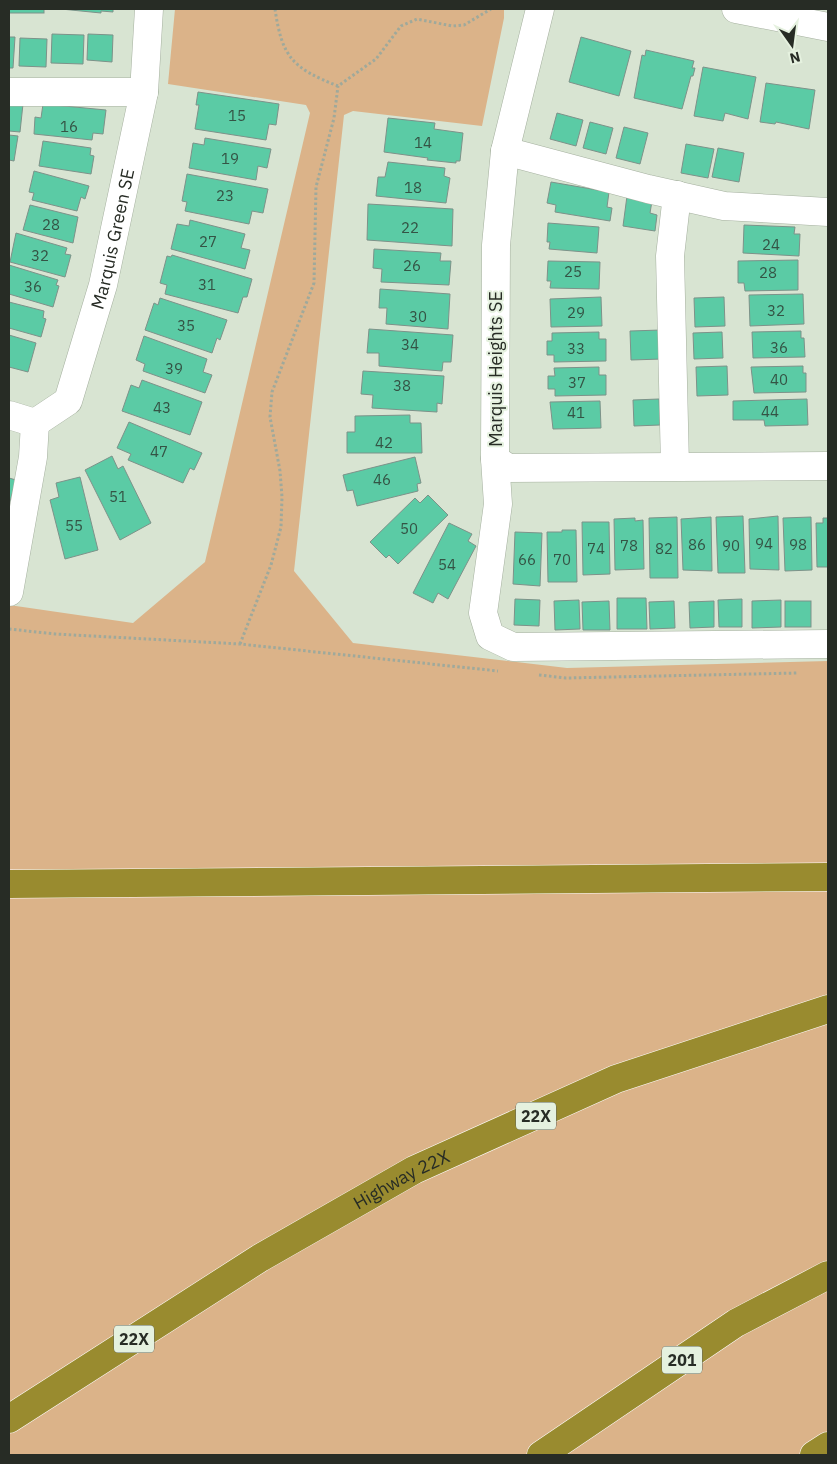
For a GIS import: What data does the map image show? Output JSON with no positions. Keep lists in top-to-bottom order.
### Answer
{
  "streets": {
    "highway": ["22X", "Highway 22X", "201"],
    "street": ["Marquis Green SE", "Marquis Heights SE"]
  },
  "house_numbers": [
    "15",
    "16",
    "14",
    "19",
    "18",
    "23",
    "28",
    "22",
    "27",
    "24",
    "32",
    "26",
    "25",
    "28",
    "31",
    "36",
    "32",
    "29",
    "30",
    "35",
    "34",
    "36",
    "33",
    "39",
    "40",
    "37",
    "38",
    "43",
    "44",
    "41",
    "42",
    "47",
    "46",
    "51",
    "55",
    "50",
    "94",
    "86",
    "98",
    "78",
    "90",
    "74",
    "82",
    "66",
    "70",
    "54"
  ],
  "north": "bottom"
}
